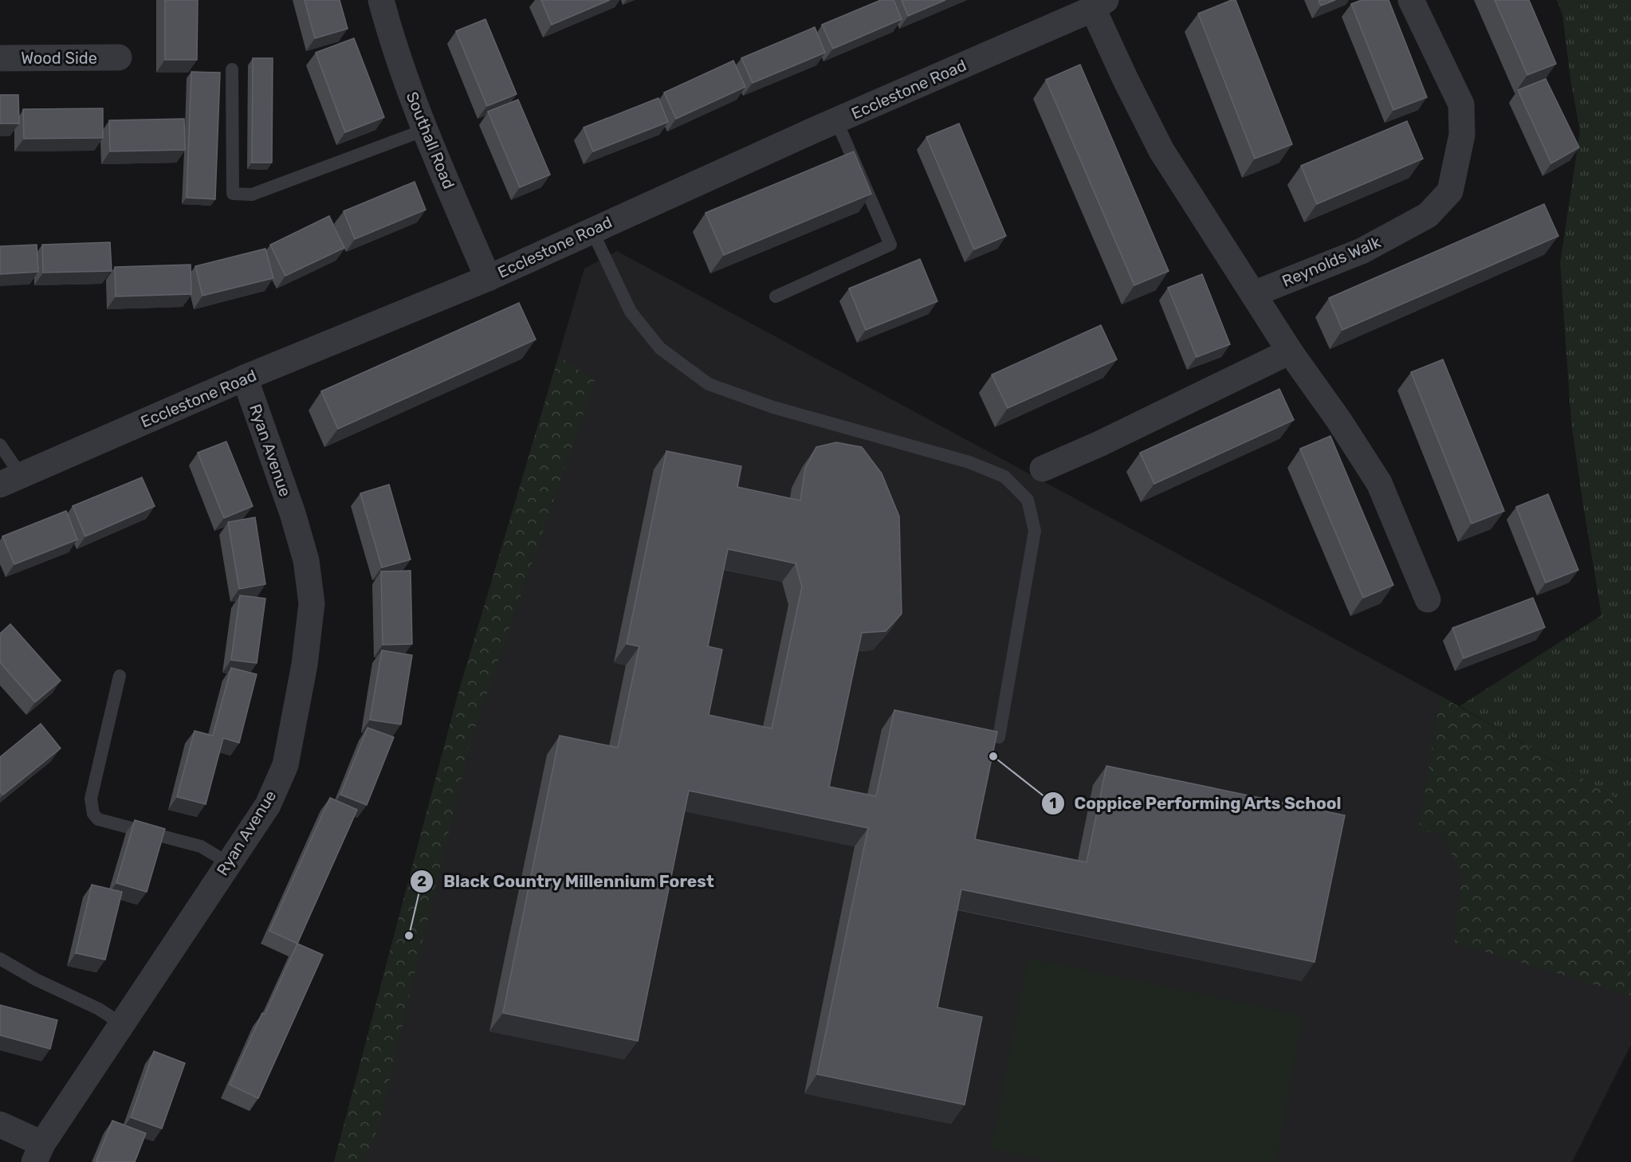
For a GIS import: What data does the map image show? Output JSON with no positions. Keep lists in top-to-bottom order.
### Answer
{
  "streets": {
    "street": [
      "Wood Side",
      "Ecclestone Road",
      "Southall Road",
      "Reynolds Walk",
      "Ryan Avenue"
    ]
  },
  "crossings": [
    ["Ecclestone Road", "Southall Road"],
    ["Ecclestone Road", "Ryan Avenue"]
  ],
  "places": ["Coppice Performing Arts School", "Black Country Millennium Forest"]
}
